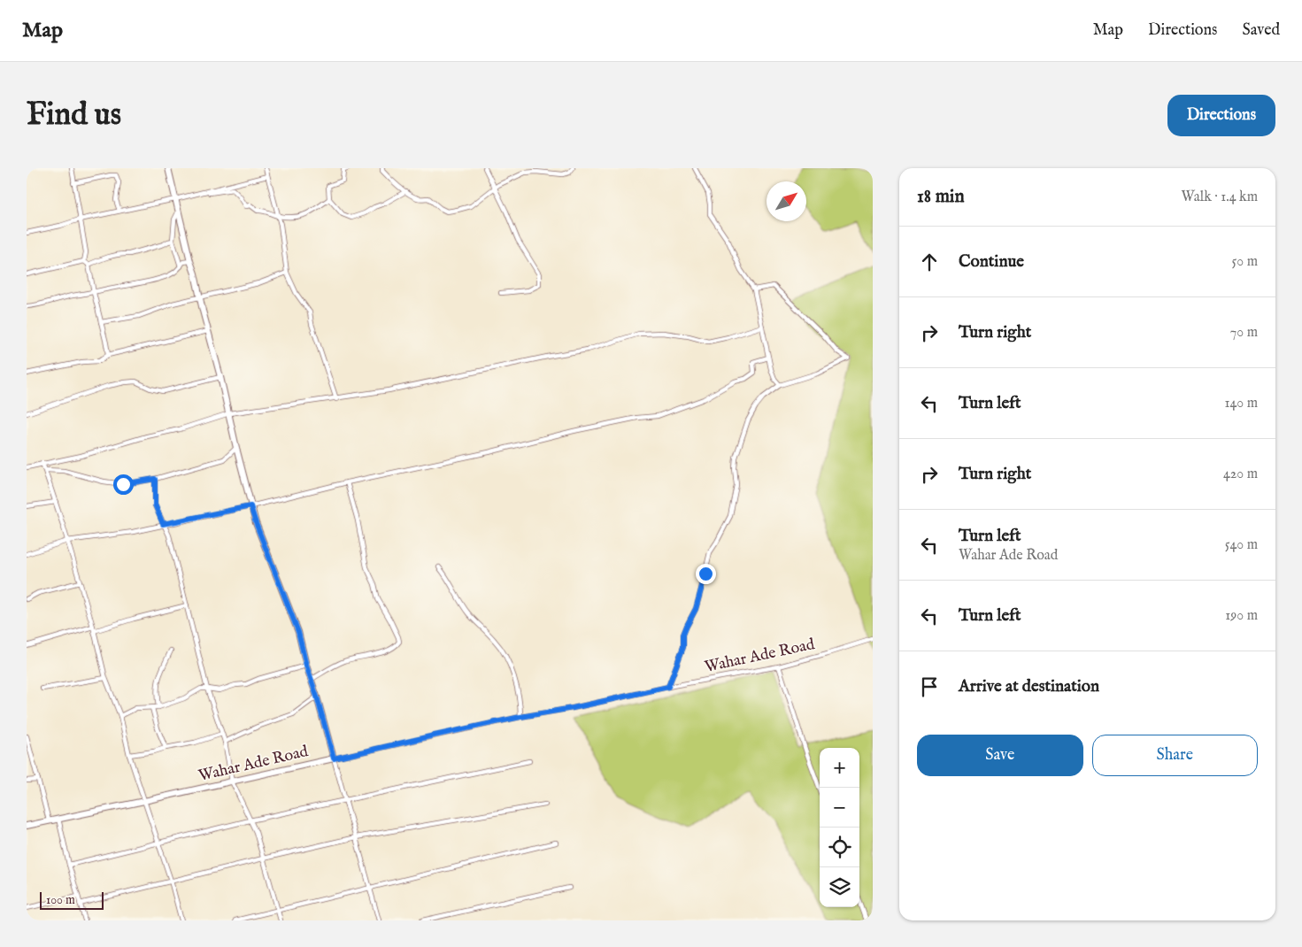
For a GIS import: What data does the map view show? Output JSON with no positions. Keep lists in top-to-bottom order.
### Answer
{
  "streets": {
    "street": ["Wahar Ade Road"]
  },
  "scale_bar": "100 m",
  "north": "top right",
  "page": {
    "header": "Map",
    "nav": ["Map", "Directions", "Saved"],
    "buttons": [
      "Directions",
      ["Save", "Share"]
    ],
    "title": "Find us",
    "heading": ["18 min", "Walk · 1.4 km"],
    "list": [
      ["Continue", "50 m"],
      ["Turn right", "70 m"],
      ["Turn left", "140 m"],
      ["Turn right", "420 m"],
      ["Turn left", "Wahar Ade Road", "540 m"],
      ["Turn left", "190 m"],
      "Arrive at destination"
    ],
    "map_buttons": ["+", "−"],
    "scale": "100 m"
  }
}
